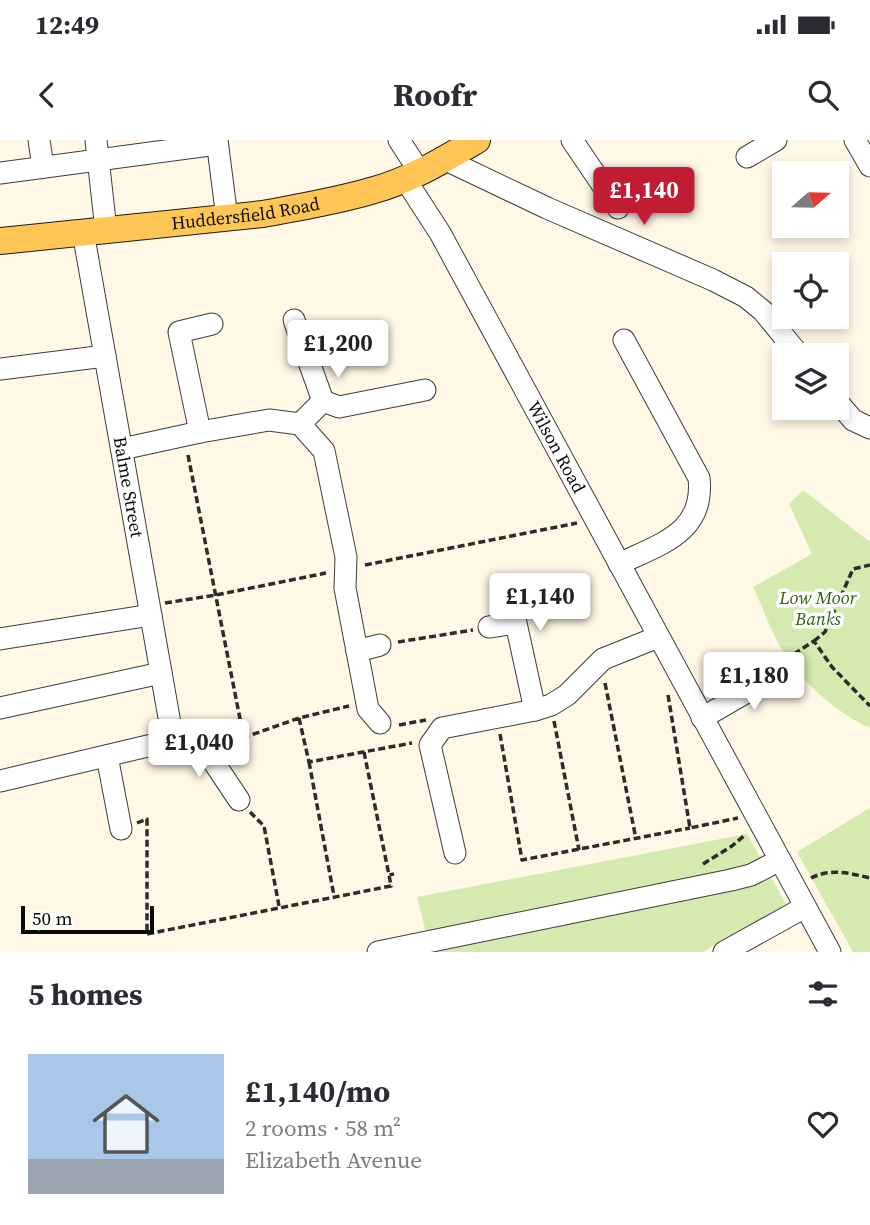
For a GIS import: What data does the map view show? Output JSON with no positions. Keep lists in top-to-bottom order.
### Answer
{
  "streets": {
    "main road": ["Huddersfield Road"],
    "street": ["Wilson Road", "Balme Street"]
  },
  "crossings": [
    ["Huddersfield Road", "Wilson Road"],
    ["Huddersfield Road", "Balme Street"]
  ],
  "parks": ["Low Moor Banks"],
  "scale_bar": "50 m",
  "north": "right",
  "page": {
    "status": "12:49",
    "header": "Roofr",
    "price": [
      "£1,140",
      "£1,200",
      "£1,140",
      "£1,180",
      "£1,040"
    ],
    "scale": "50 m",
    "heading": "5 homes",
    "list": [
      {
        "name": "£1,140/mo",
        "note": "2 rooms · 58 m² · Elizabeth Avenue"
      }
    ]
  }
}
